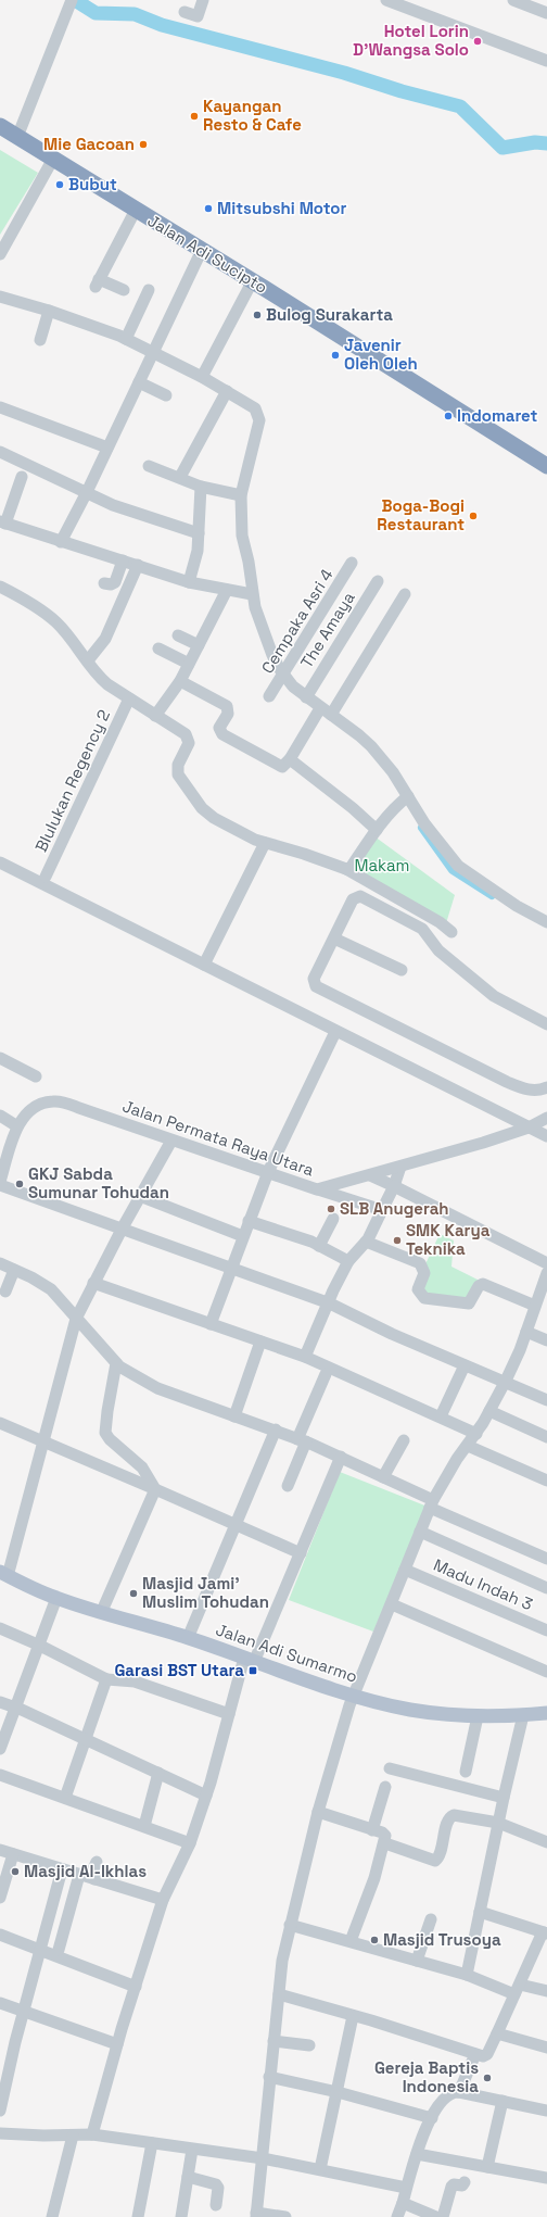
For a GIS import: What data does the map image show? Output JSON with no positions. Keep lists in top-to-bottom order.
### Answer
{
  "streets": {
    "highway": ["Jalan Adi Sucipto"],
    "main road": ["Jalan Adi Sumarmo"],
    "street": [
      "Cempaka Asri 4",
      "The Amaya",
      "Blulukan Regency 2",
      "Jalan Permata Raya Utara",
      "Madu Indah 3"
    ]
  },
  "parks": ["Makam"],
  "places": {
    "other": [
      "Hotel Lorin D'Wangsa Solo",
      "Kayangan Resto & Cafe",
      "Mie Gacoan",
      "Bubut",
      "Mitsubshi Motor",
      "Bulog Surakarta",
      "Javenir Oleh Oleh",
      "Indomaret",
      "Boga-Bogi Restaurant",
      "GKJ Sabda Sumunar Tohudan",
      "SLB Anugerah",
      "SMK Karya Teknika",
      "Masjid Jami' Muslim Tohudan",
      "Masjid Al-Ikhlas",
      "Masjid Trusoya",
      "Gereja Baptis Indonesia"
    ],
    "transit": ["Garasi BST Utara"]
  }
}
